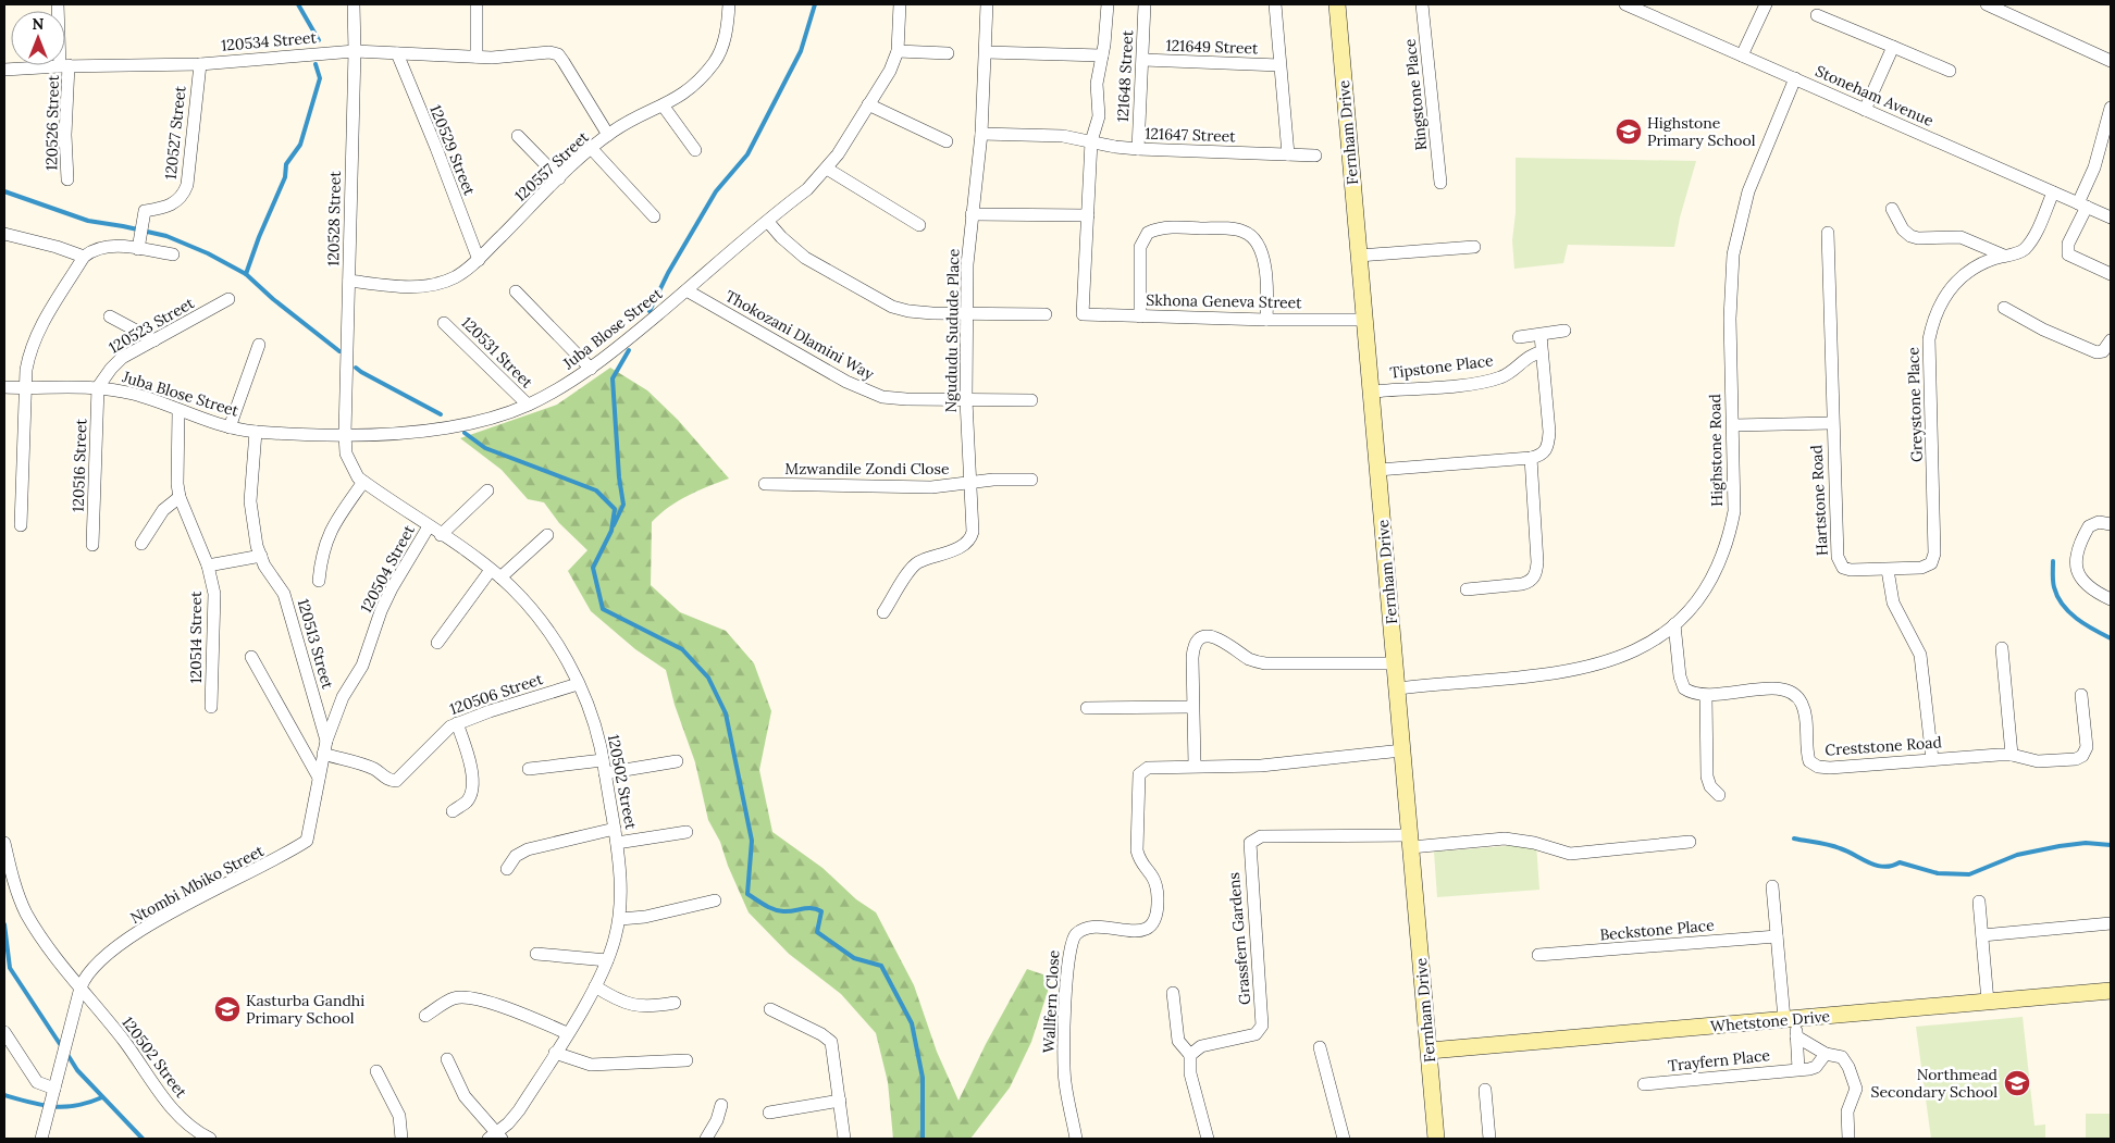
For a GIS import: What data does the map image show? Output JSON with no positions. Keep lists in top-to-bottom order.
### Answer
{
  "streets": {
    "street": [
      "120534 Street",
      "121649 Street",
      "121648 Street",
      "Ringstone Place",
      "Stoneham Avenue",
      "120526 Street",
      "120527 Street",
      "Fernham Drive",
      "121647 Street",
      "120529 Street",
      "120557 Street",
      "120528 Street",
      "Skhona Geneva Street",
      "120523 Street",
      "Juba Blose Street",
      "Ngududu Sudude Place",
      "Thokozani Dlamini Way",
      "120531 Street",
      "Tipstone Place",
      "Greystone Place",
      "Highstone Road",
      "120516 Street",
      "Mzwandile Zondi Close",
      "Hartstone Road",
      "120504 Street",
      "120514 Street",
      "120513 Street",
      "120506 Street",
      "Creststone Road",
      "120502 Street",
      "Ntombi Mbiko Street",
      "Beckstone Place",
      "Grassfern Gardens",
      "Wallfern Close",
      "Whetstone Drive",
      "Trayfern Place"
    ]
  },
  "crossings": [
    ["120534 Street", "120526 Street"],
    ["120534 Street", "120527 Street"],
    ["120534 Street", "120529 Street"],
    ["120534 Street", "120557 Street"],
    ["120534 Street", "120528 Street"],
    ["121649 Street", "121648 Street"],
    ["121648 Street", "121647 Street"],
    ["Stoneham Avenue", "Greystone Place"],
    ["Stoneham Avenue", "Highstone Road"],
    ["Fernham Drive", "Skhona Geneva Street"],
    ["Fernham Drive", "Tipstone Place"],
    ["Fernham Drive", "Highstone Road"],
    ["Fernham Drive", "Grassfern Gardens"],
    ["Fernham Drive", "Wallfern Close"],
    ["Fernham Drive", "Whetstone Drive"],
    ["121647 Street", "Ngududu Sudude Place"],
    ["120529 Street", "120557 Street"],
    ["120557 Street", "120528 Street"],
    ["120528 Street", "Juba Blose Street"],
    ["120528 Street", "120502 Street"],
    ["120523 Street", "Juba Blose Street"],
    ["120523 Street", "120516 Street"],
    ["Juba Blose Street", "Thokozani Dlamini Way"],
    ["Juba Blose Street", "120531 Street"],
    ["Juba Blose Street", "120516 Street"],
    ["Juba Blose Street", "120514 Street"],
    ["Juba Blose Street", "120513 Street"],
    ["Juba Blose Street", "120502 Street"],
    ["Ngududu Sudude Place", "Thokozani Dlamini Way"],
    ["Ngududu Sudude Place", "Mzwandile Zondi Close"],
    ["Greystone Place", "Hartstone Road"],
    ["Highstone Road", "Hartstone Road"],
    ["120504 Street", "120513 Street"],
    ["120504 Street", "120506 Street"],
    ["120504 Street", "120502 Street"],
    ["120504 Street", "Ntombi Mbiko Street"],
    ["120506 Street", "120502 Street"],
    ["120502 Street", "Ntombi Mbiko Street"]
  ],
  "places": {
    "school or university": ["Highstone Primary School", "Kasturba Gandhi Primary School", "Northmead Secondary School"]
  },
  "north": "top"
}
